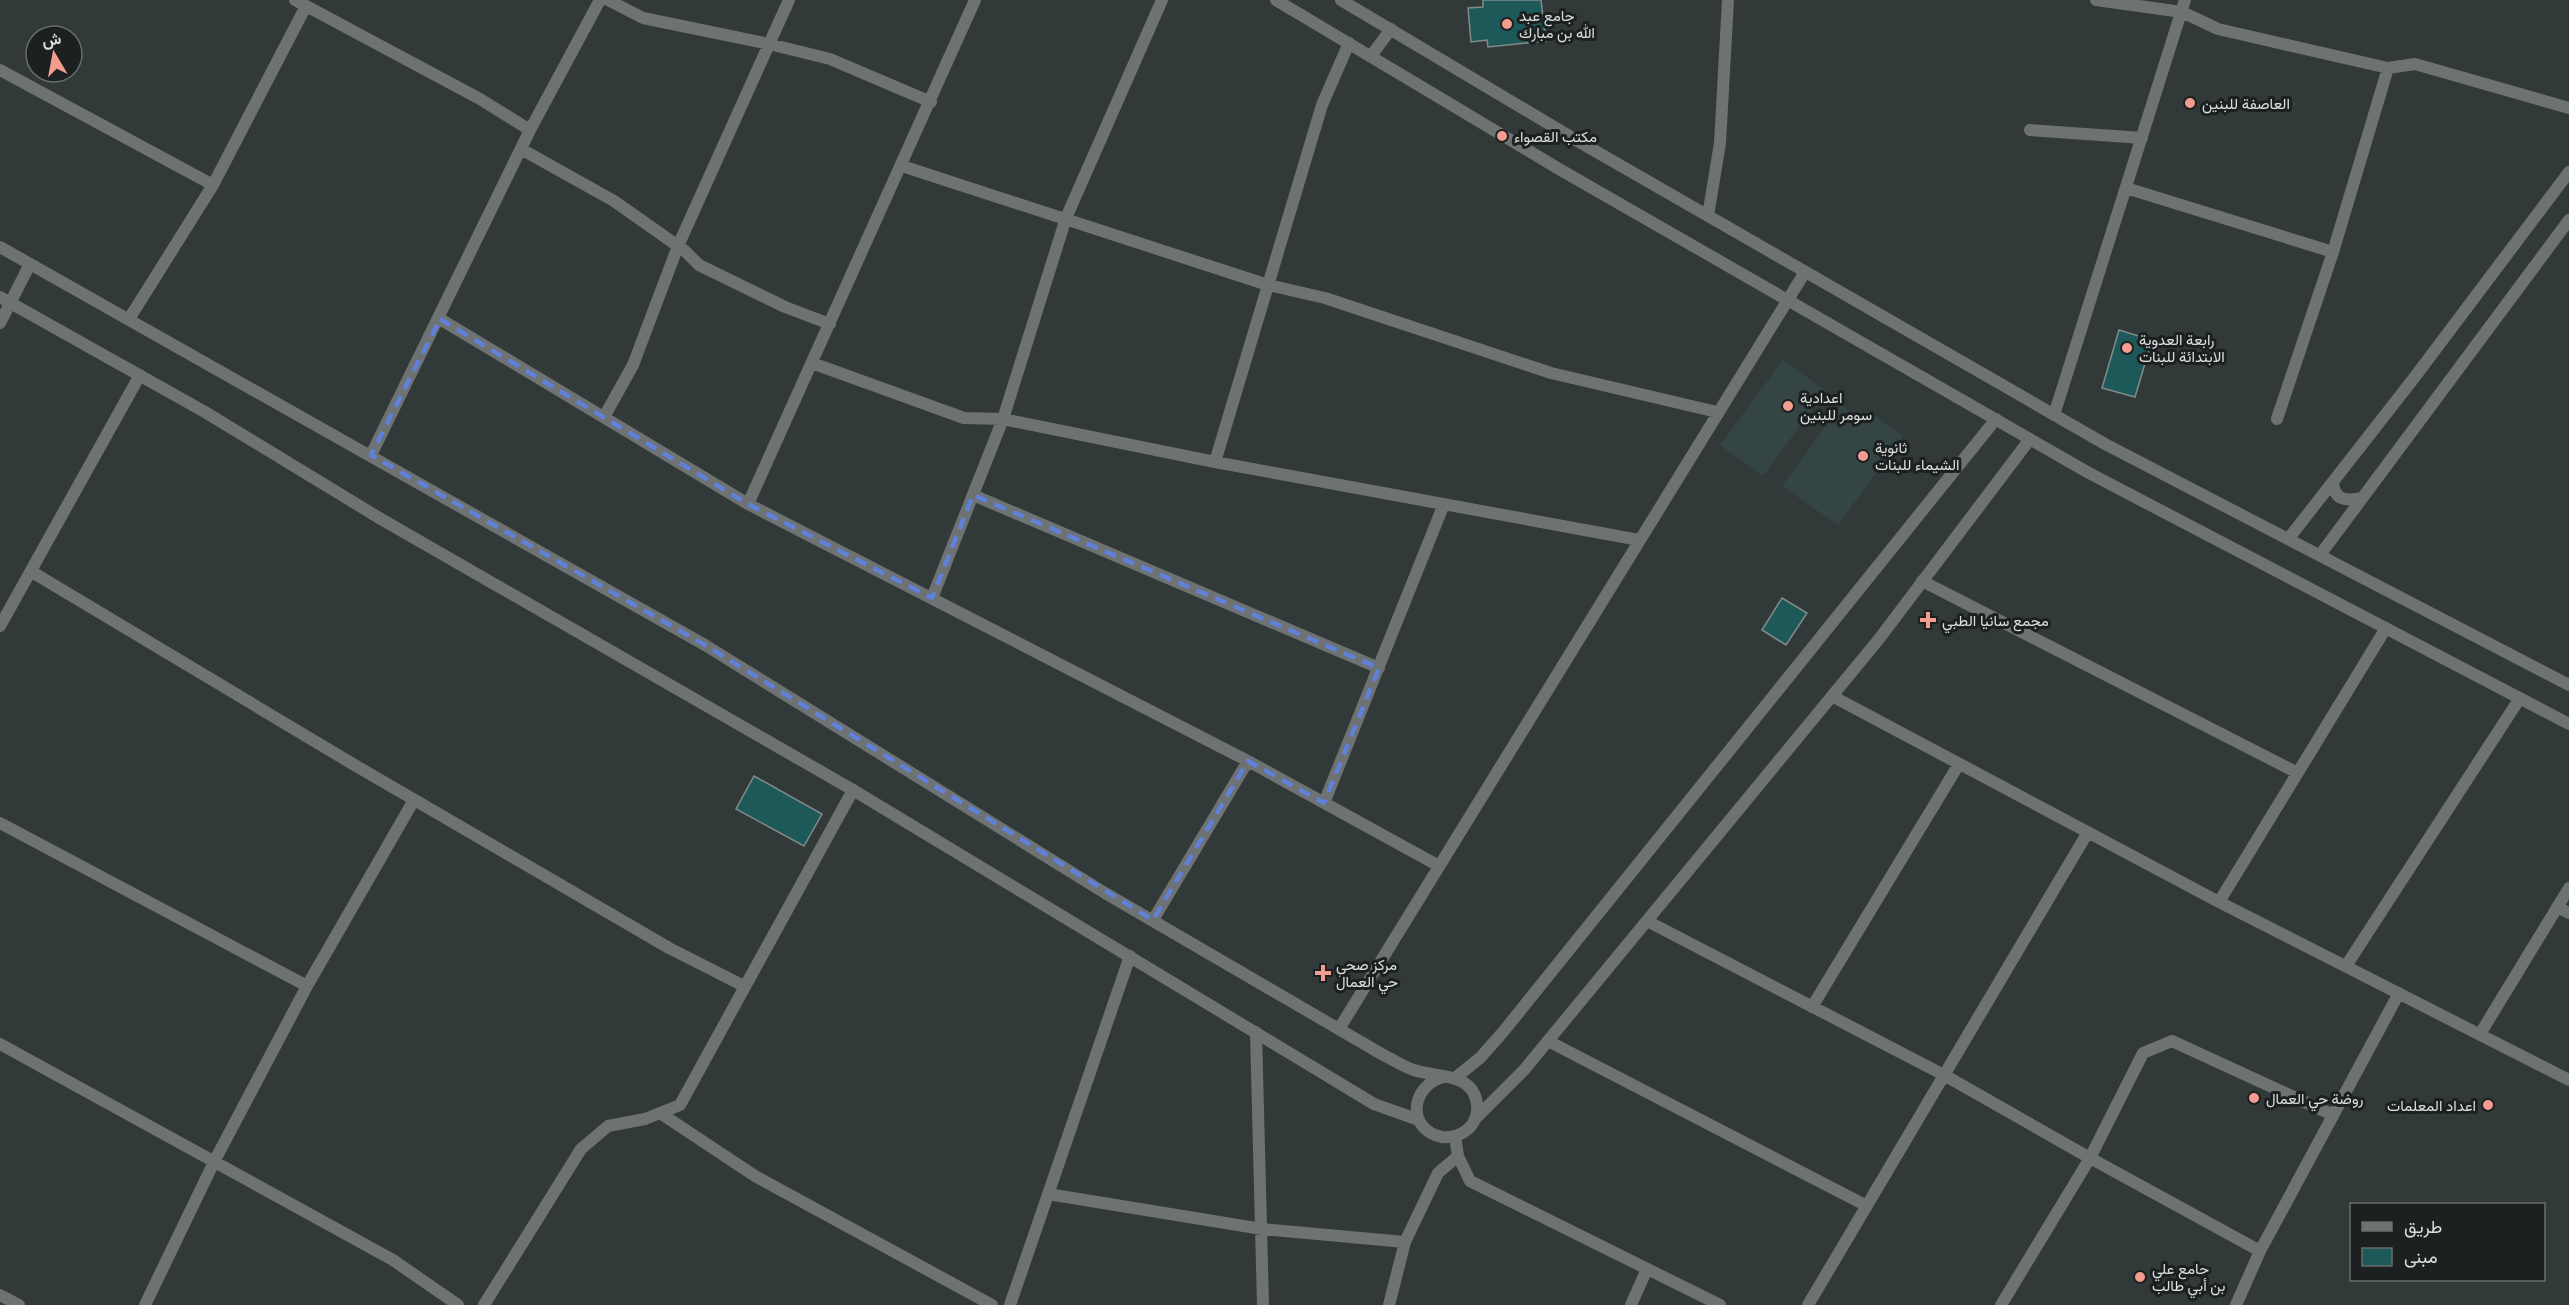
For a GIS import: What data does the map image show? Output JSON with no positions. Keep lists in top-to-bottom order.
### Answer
{
  "places": {
    "other": [
      "جامع عبد الله بن مبارك",
      "العاصفة للبنين",
      "مكتب القصواء",
      "رابعة العدوية الابتدائة للبنات",
      "اعدادية سومر للبنين",
      "ثانوية الشيماء للبنات",
      "روضة حي العمال",
      "اعداد المعلمات",
      "جامع علي بن أبي طالب"
    ],
    "health": ["مجمع سانيا الطبي", "مركز صحي حي العمال"]
  },
  "legend": ["طريق", "مبنى"],
  "north": "top"
}
